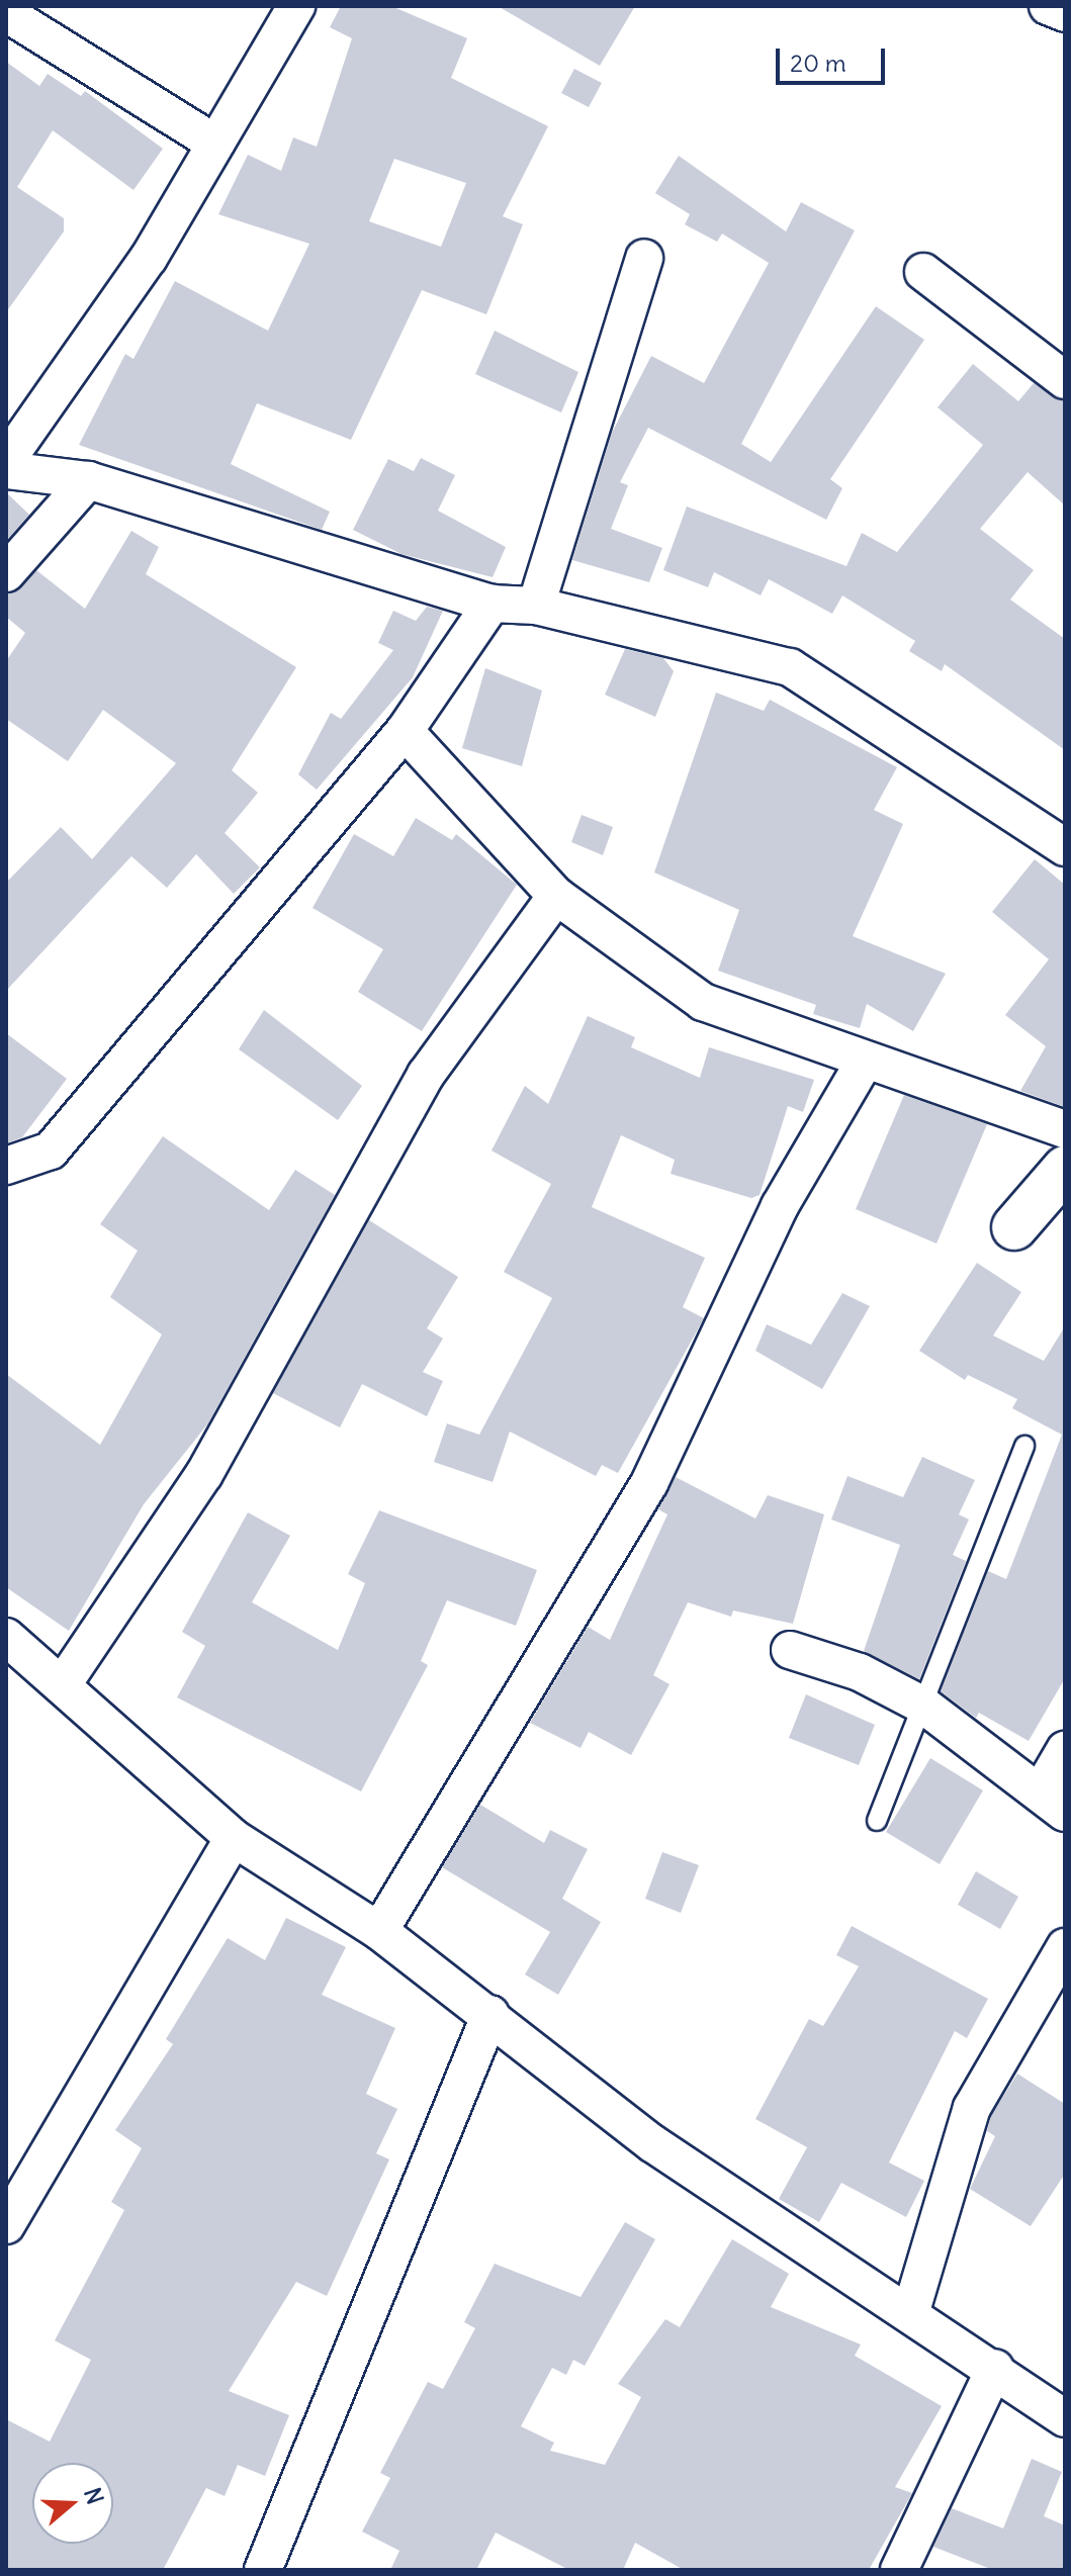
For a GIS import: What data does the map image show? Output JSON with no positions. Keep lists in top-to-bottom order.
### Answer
{
  "scale_bar": "20 m",
  "north": "right"
}
